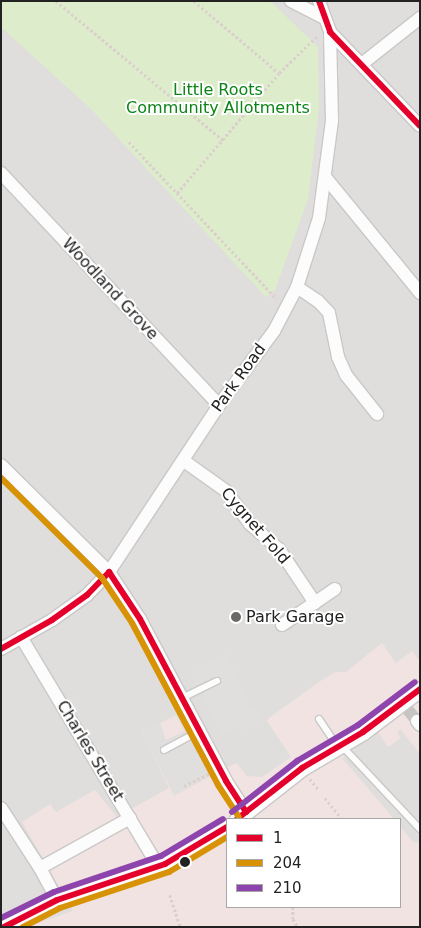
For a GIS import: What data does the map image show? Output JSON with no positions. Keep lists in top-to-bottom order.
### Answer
{
  "streets": {
    "street": [
      "Woodland Grove",
      "Park Road",
      "Cygnet Fold",
      "Charles Street"
    ]
  },
  "crossings": [
    ["Woodland Grove", "Park Road"],
    ["Park Road", "Cygnet Fold"],
    ["Park Road", "Charles Street"]
  ],
  "parks": ["Little Roots Community Allotments"],
  "places": ["Park Garage"],
  "lines": ["transit line 1", "transit line 204", "transit line 210"],
  "legend": ["1", "204", "210"]
}
